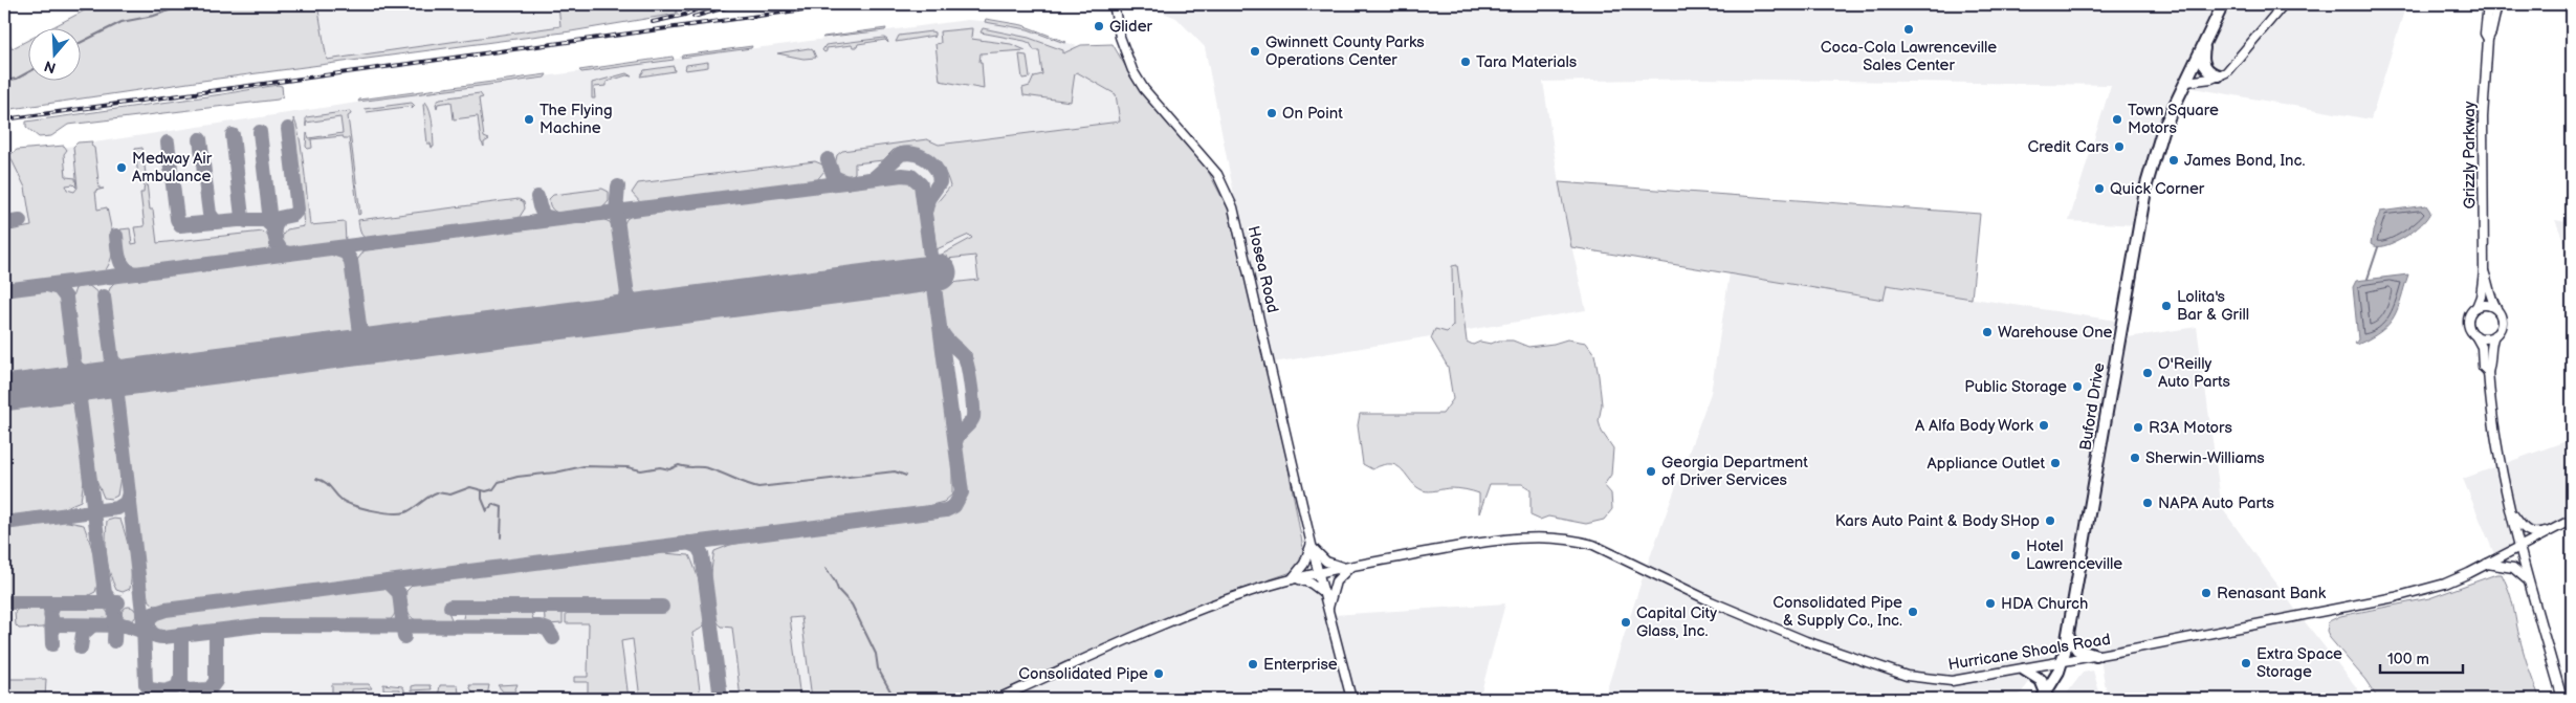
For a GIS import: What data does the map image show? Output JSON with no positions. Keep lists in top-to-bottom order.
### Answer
{
  "streets": {
    "highway": ["Buford Drive"],
    "street": ["Grizzly Parkway", "Hosea Road", "Hurricane Shoals Road"]
  },
  "crossings": [
    ["Hosea Road", "Hurricane Shoals Road"],
    ["Buford Drive", "Hurricane Shoals Road"]
  ],
  "places": [
    "Glider",
    "Coca-Cola Lawrenceville Sales Center",
    "Gwinnett County Parks Operations Center",
    "Tara Materials",
    "On Point",
    "The Flying Machine",
    "Town Square Motors",
    "Credit Cars",
    "James Bond, Inc.",
    "Medway Air Ambulance",
    "Quick Corner",
    "Lolita's Bar & Grill",
    "Warehouse One",
    "O'Reilly Auto Parts",
    "Public Storage",
    "A Alfa Body Work",
    "R3A Motors",
    "Sherwin-Williams",
    "Appliance Outlet",
    "Georgia Department of Driver Services",
    "NAPA Auto Parts",
    "Kars Auto Paint & Body SHop",
    "Hotel Lawrenceville",
    "Renasant Bank",
    "HDA Church",
    "Consolidated Pipe & Supply Co., Inc.",
    "Capital City Glass, Inc.",
    "Extra Space Storage",
    "Enterprise",
    "Consolidated Pipe"
  ],
  "scale_bar": "100 m",
  "north": "bottom"
}
